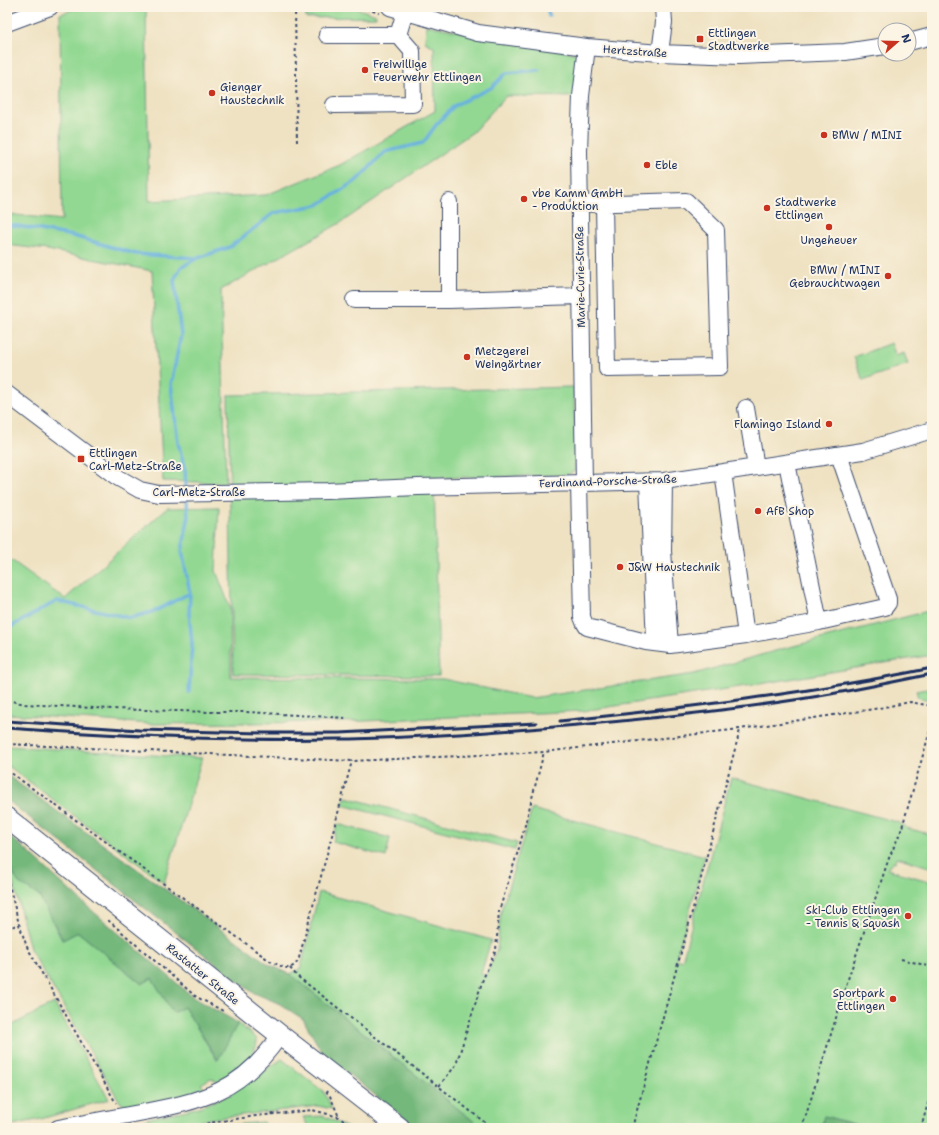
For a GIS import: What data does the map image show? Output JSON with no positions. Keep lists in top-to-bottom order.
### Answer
{
  "streets": {
    "main road": ["Rastatter Straße"],
    "street": [
      "Hertzstraße",
      "Marie-Curie-Straße",
      "Ferdinand-Porsche-Straße",
      "Carl-Metz-Straße"
    ]
  },
  "crossings": [
    ["Hertzstraße", "Marie-Curie-Straße"],
    ["Marie-Curie-Straße", "Ferdinand-Porsche-Straße"],
    ["Ferdinand-Porsche-Straße", "Carl-Metz-Straße"]
  ],
  "places": {
    "transit": ["Ettlingen Stadtwerke", "Ettlingen Carl-Metz-Straße"],
    "other": [
      "Freiwillige Feuerwehr Ettlingen",
      "Gienger Haustechnik",
      "BMW / MINI",
      "Eble",
      "vbe Kamm GmbH - Produktion",
      "Stadtwerke Ettlingen",
      "Ungeheuer",
      "BMW / MINI Gebrauchtwagen",
      "Metzgerei Weingärtner",
      "Flamingo Island",
      "AfB Shop",
      "J&W Haustechnik",
      "Ski-Club Ettlingen - Tennis & Squash",
      "Sportpark Ettlingen"
    ]
  },
  "north": "right"
}
